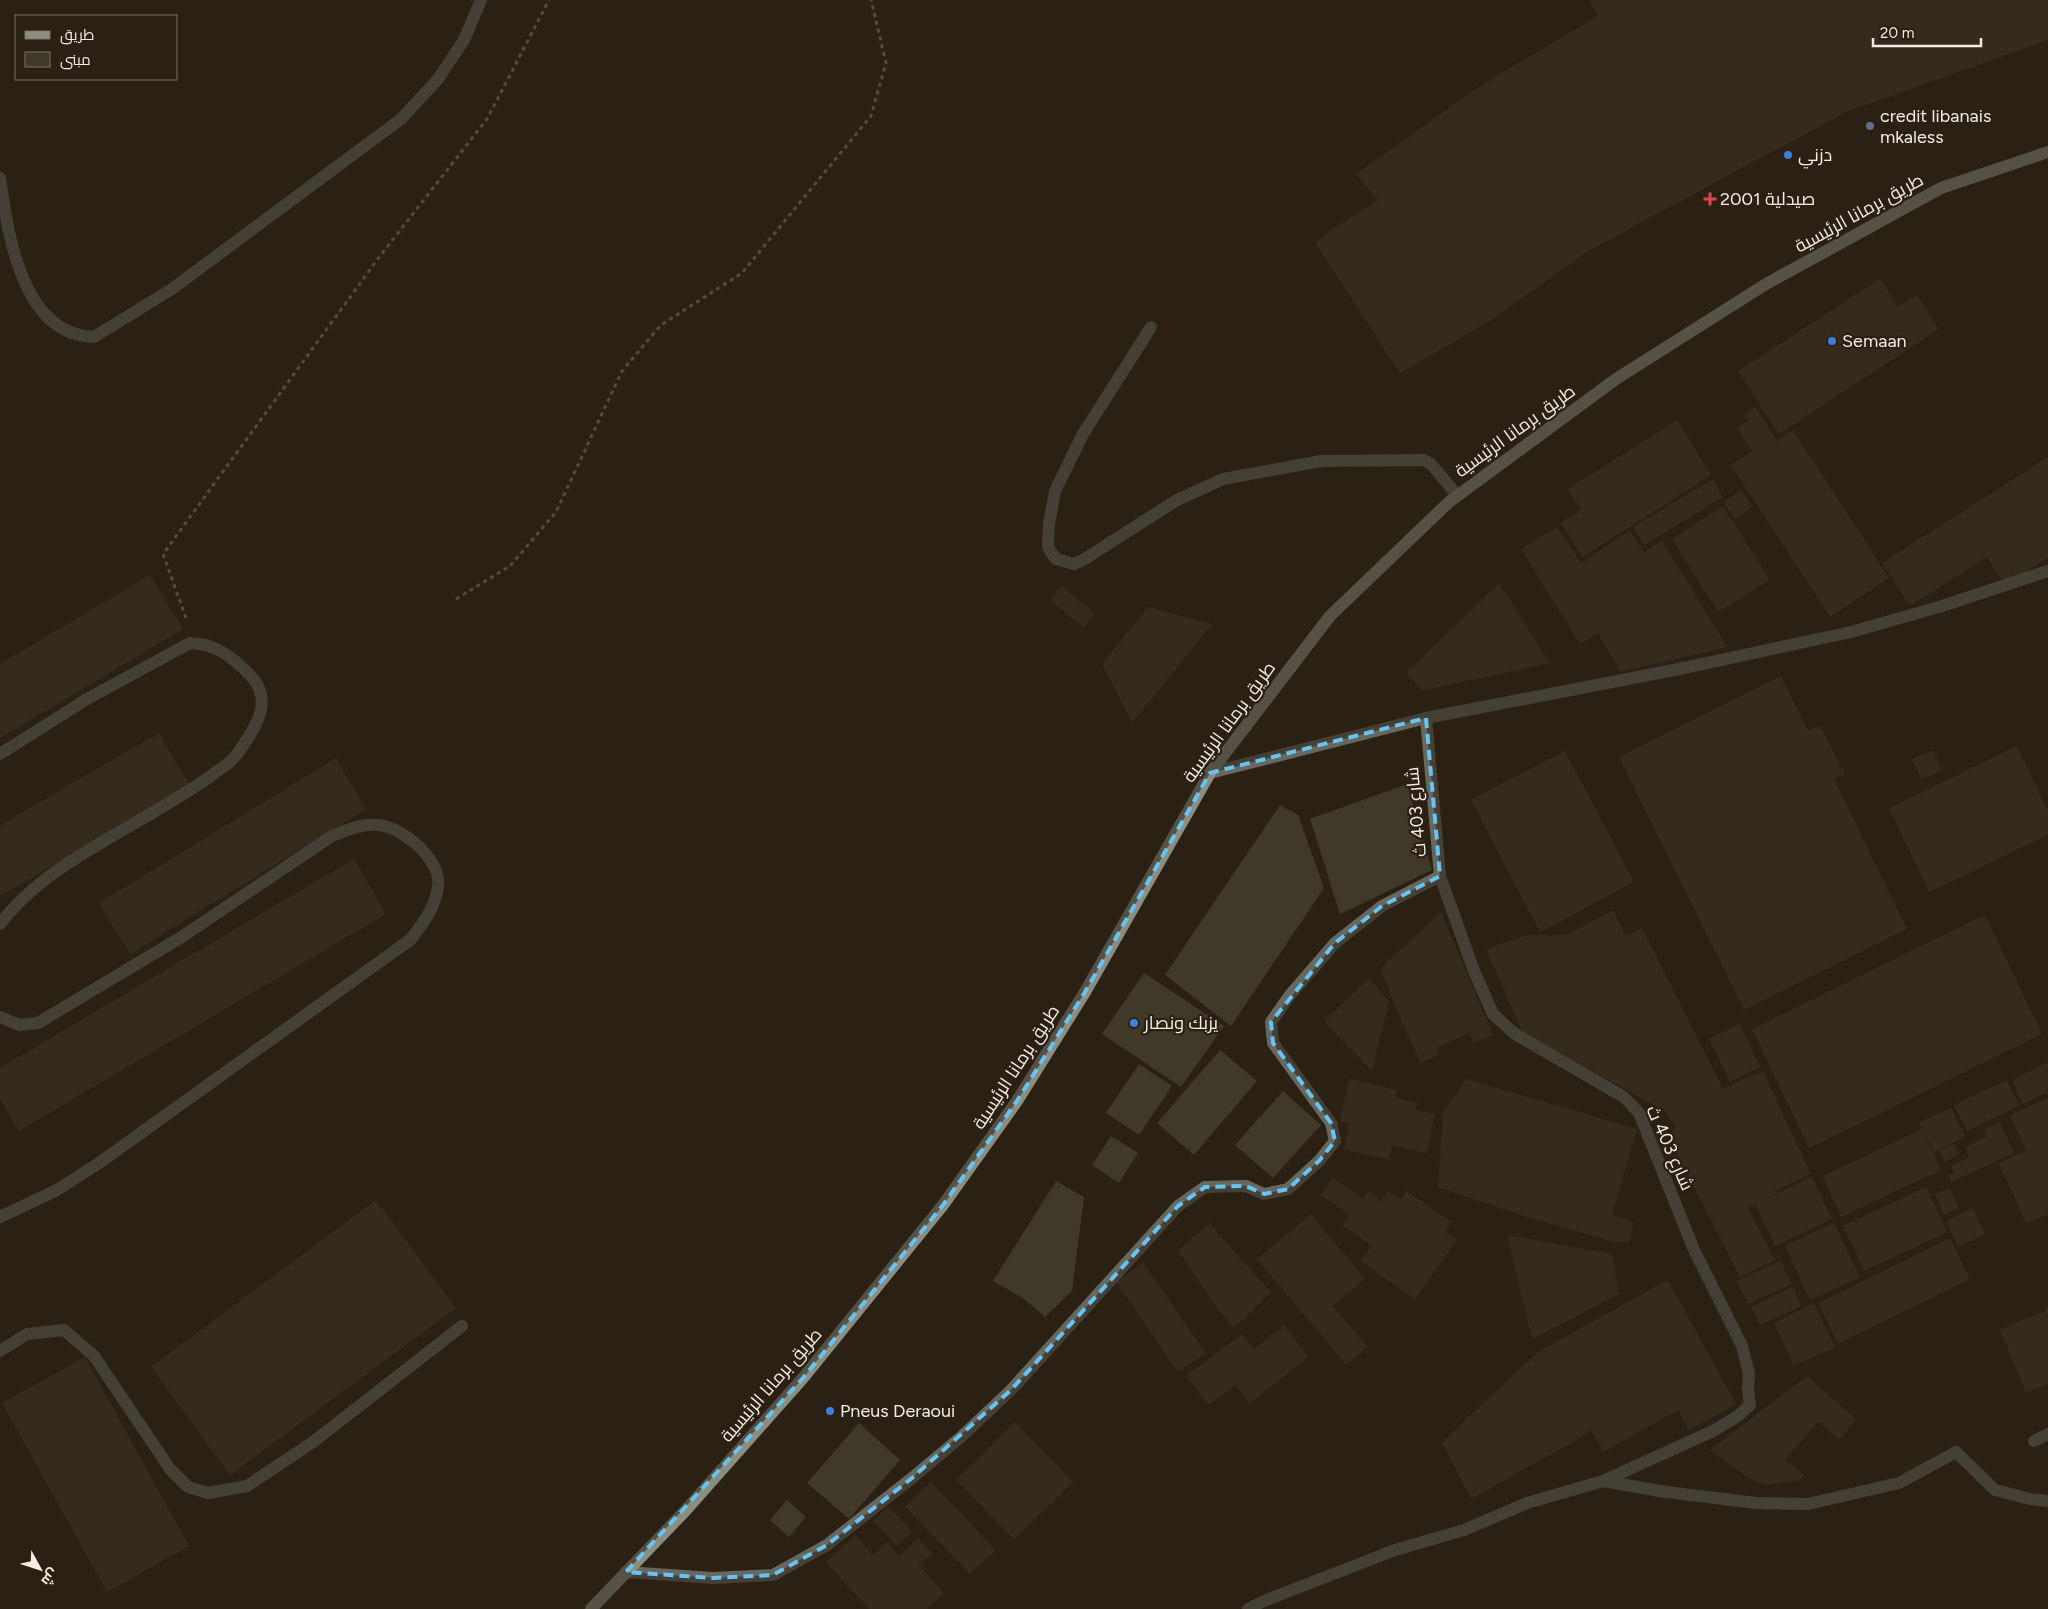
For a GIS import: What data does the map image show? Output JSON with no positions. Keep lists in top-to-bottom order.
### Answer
{
  "streets": {
    "main road": ["طريق برمانا الرئيسية"],
    "street": ["شارع 403 ث"]
  },
  "places": {
    "other": [
      "credit libanais mkaless",
      "دزني",
      "Semaan",
      "يزبك ونصار",
      "Pneus Deraoui"
    ],
    "health": ["صيدلية 2001"]
  },
  "legend": ["طريق", "مبنى"],
  "scale_bar": "20 m",
  "north": "bottom right"
}
